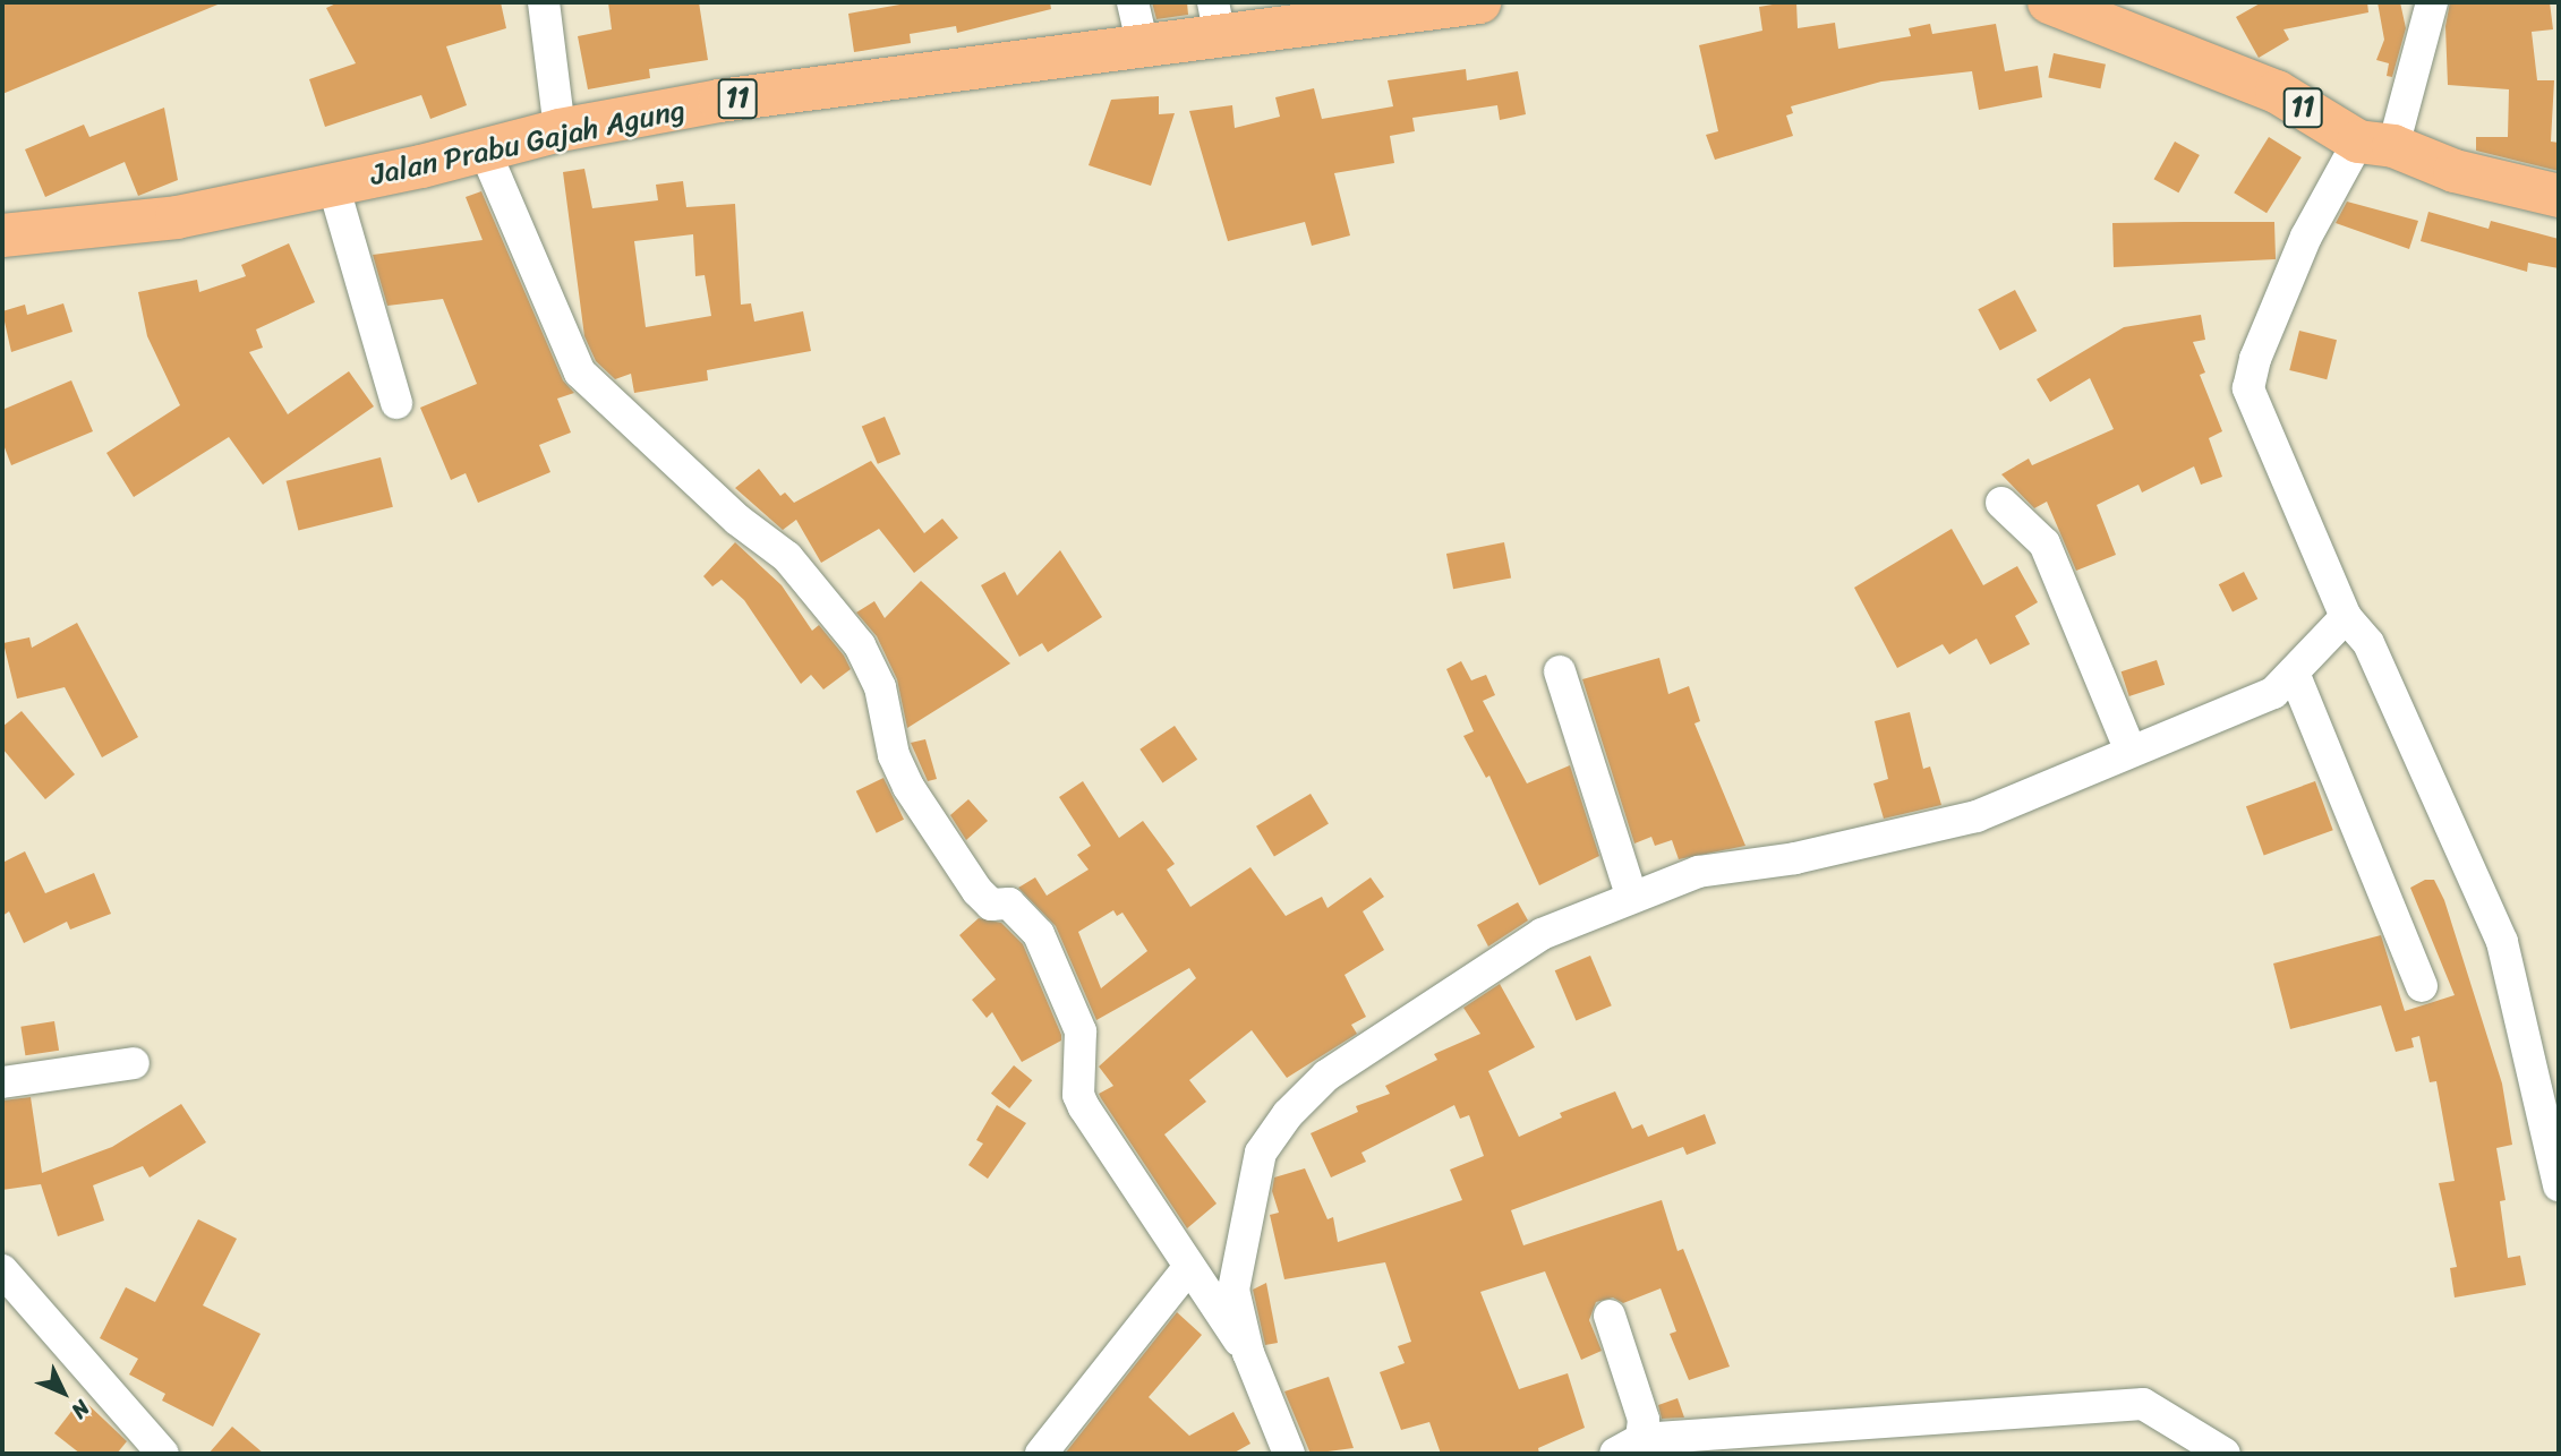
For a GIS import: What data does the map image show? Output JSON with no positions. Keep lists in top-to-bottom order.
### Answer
{
  "streets": {
    "highway": ["11", "Jalan Prabu Gajah Agung"]
  },
  "north": "bottom right"
}
